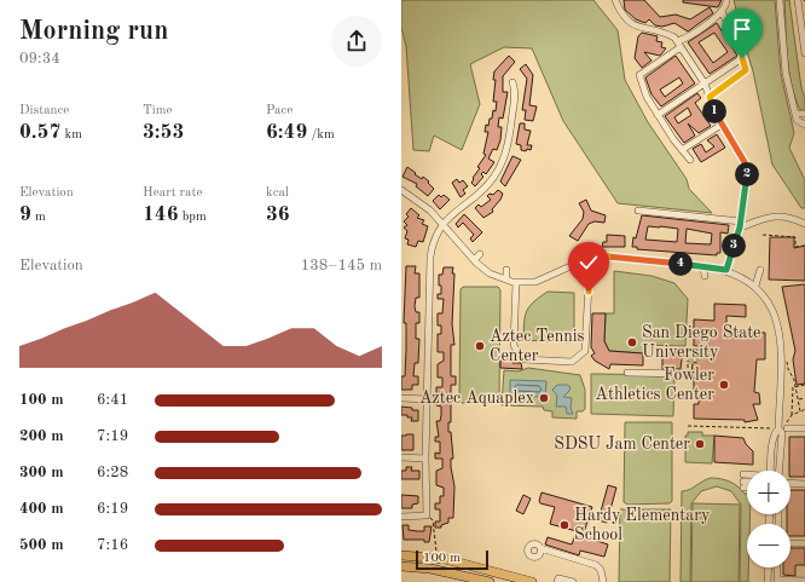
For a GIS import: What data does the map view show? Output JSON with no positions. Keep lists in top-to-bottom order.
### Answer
{
  "places": [
    "San Diego State University",
    "Aztec Tennis Center",
    "Fowler Athletics Center",
    "Aztec Aquaplex",
    "SDSU Jam Center",
    "Hardy Elementary School"
  ],
  "scale_bar": "100 m",
  "page": {
    "heading": ["Morning run", "09:34"],
    "stats": [
      ["Distance", "0.57 km"],
      ["Time", "3:53"],
      ["Pace", "6:49 /km"],
      ["Elevation", "9 m"],
      ["Heart rate", "146 bpm"],
      ["kcal", "36"]
    ],
    "pins": [
      "1",
      "2",
      "3",
      "4"
    ],
    "chart": ["Elevation", "138–145 m"],
    "list": [
      {
        "name": "100 m",
        "note": "6:41"
      },
      {
        "name": "200 m",
        "note": "7:19"
      },
      {
        "name": "300 m",
        "note": "6:28"
      },
      {
        "name": "400 m",
        "note": "6:19"
      },
      {
        "name": "500 m",
        "note": "7:16"
      }
    ],
    "map_buttons": ["+", "−"],
    "scale": "100 m"
  }
}
